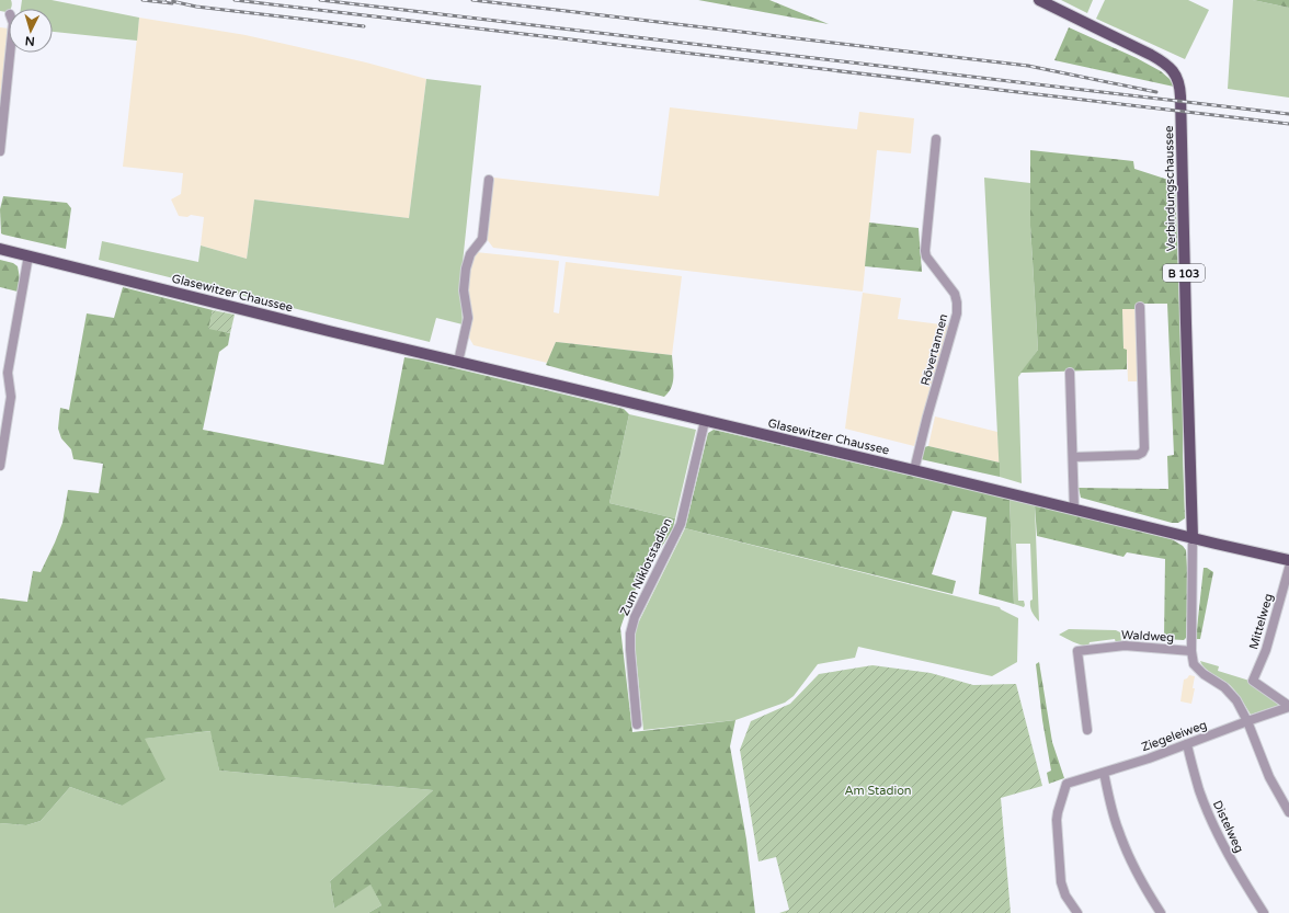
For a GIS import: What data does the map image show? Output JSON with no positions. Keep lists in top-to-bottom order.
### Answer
{
  "streets": {
    "main road": ["Verbindungschaussee", "B 103", "Glasewitzer Chaussee"],
    "street": [
      "Rövertannen",
      "Zum Niklotstadion",
      "Mittelweg",
      "Waldweg",
      "Ziegeleiweg",
      "Distelweg"
    ]
  },
  "crossings": [
    ["Verbindungschaussee", "Glasewitzer Chaussee"],
    ["Verbindungschaussee", "Waldweg"],
    ["Glasewitzer Chaussee", "Rövertannen"],
    ["Glasewitzer Chaussee", "Zum Niklotstadion"],
    ["Glasewitzer Chaussee", "Waldweg"],
    ["Mittelweg", "Ziegeleiweg"],
    ["Waldweg", "Ziegeleiweg"],
    ["Ziegeleiweg", "Distelweg"]
  ],
  "parks": ["Am Stadion"],
  "north": "bottom"
}
